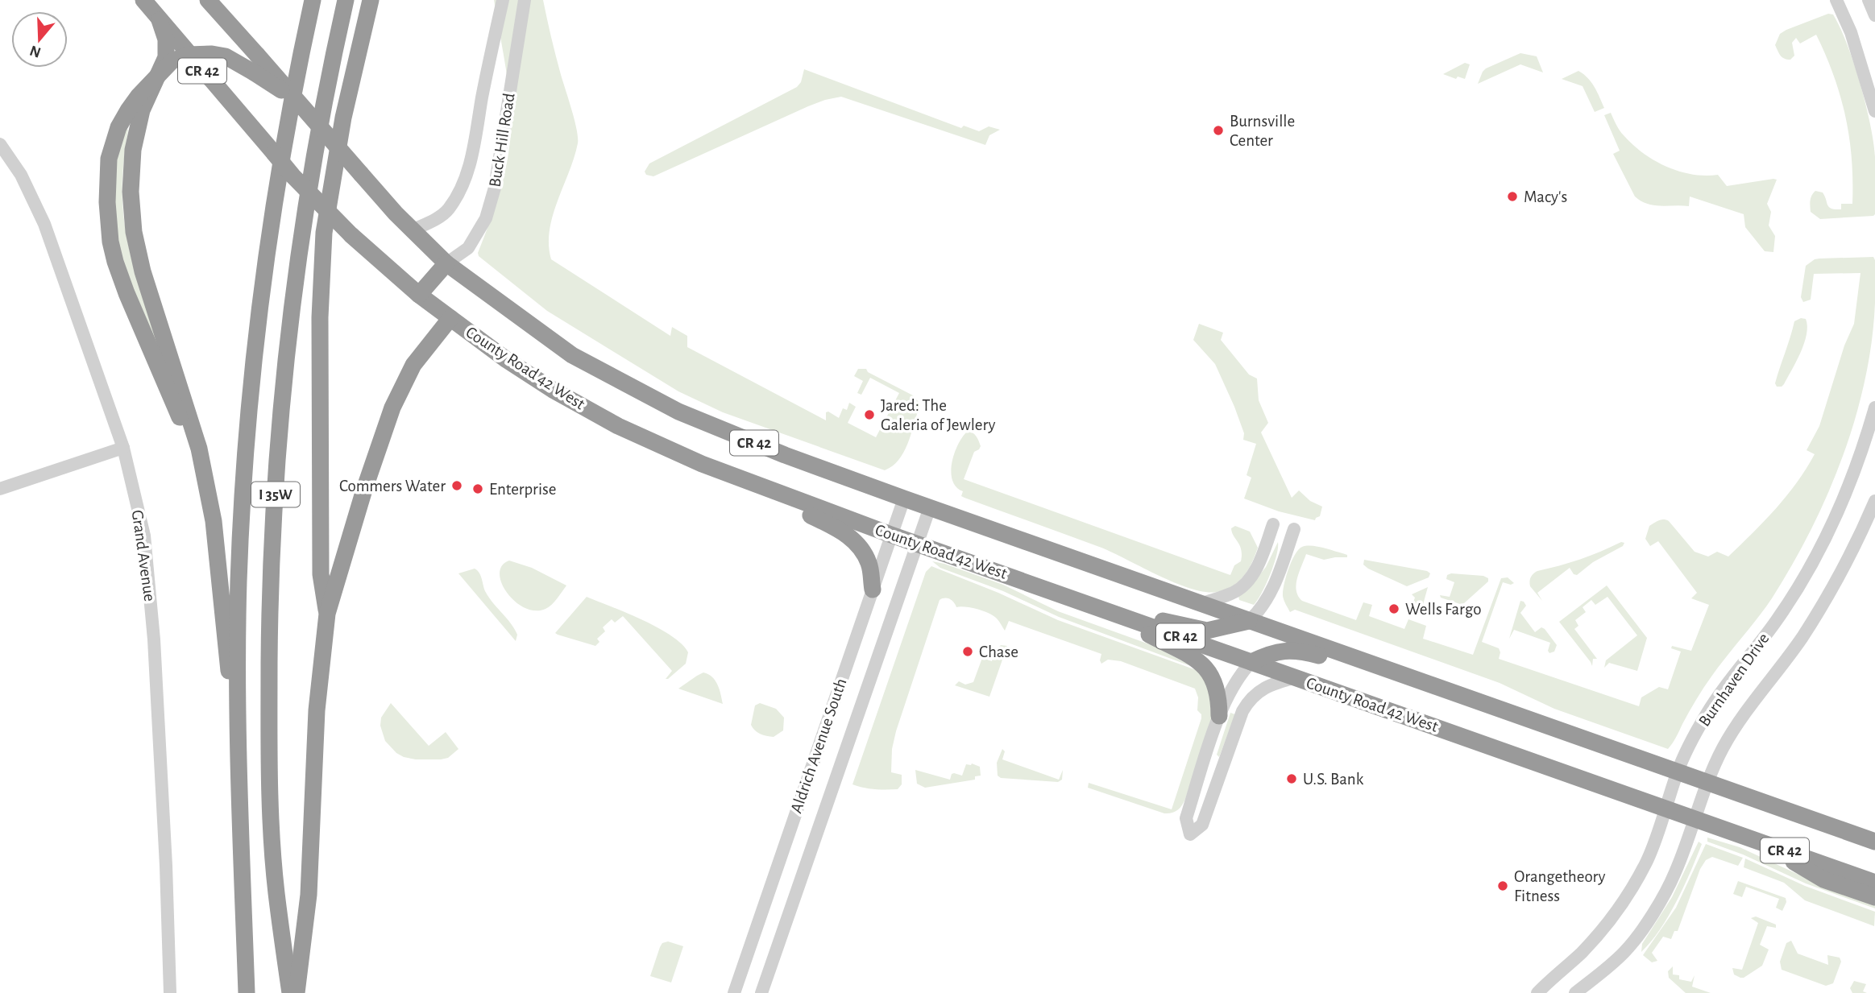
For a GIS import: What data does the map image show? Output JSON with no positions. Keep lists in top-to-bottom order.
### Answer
{
  "streets": {
    "highway": ["CR 42", "County Road 42 West", "I 35W"],
    "street": [
      "Buck Hill Road",
      "Grand Avenue",
      "Burnhaven Drive",
      "Aldrich Avenue South"
    ]
  },
  "crossings": [
    ["CR 42", "Buck Hill Road"],
    ["CR 42", "Burnhaven Drive"],
    ["CR 42", "Aldrich Avenue South"],
    ["County Road 42 West", "Burnhaven Drive"],
    ["County Road 42 West", "Aldrich Avenue South"]
  ],
  "places": [
    "Burnsville Center",
    "Macy's",
    "Jared: The Galeria of Jewlery",
    "Commers Water",
    "Enterprise",
    "Wells Fargo",
    "Chase",
    "U.S. Bank",
    "Orangetheory Fitness"
  ],
  "north": "bottom"
}
